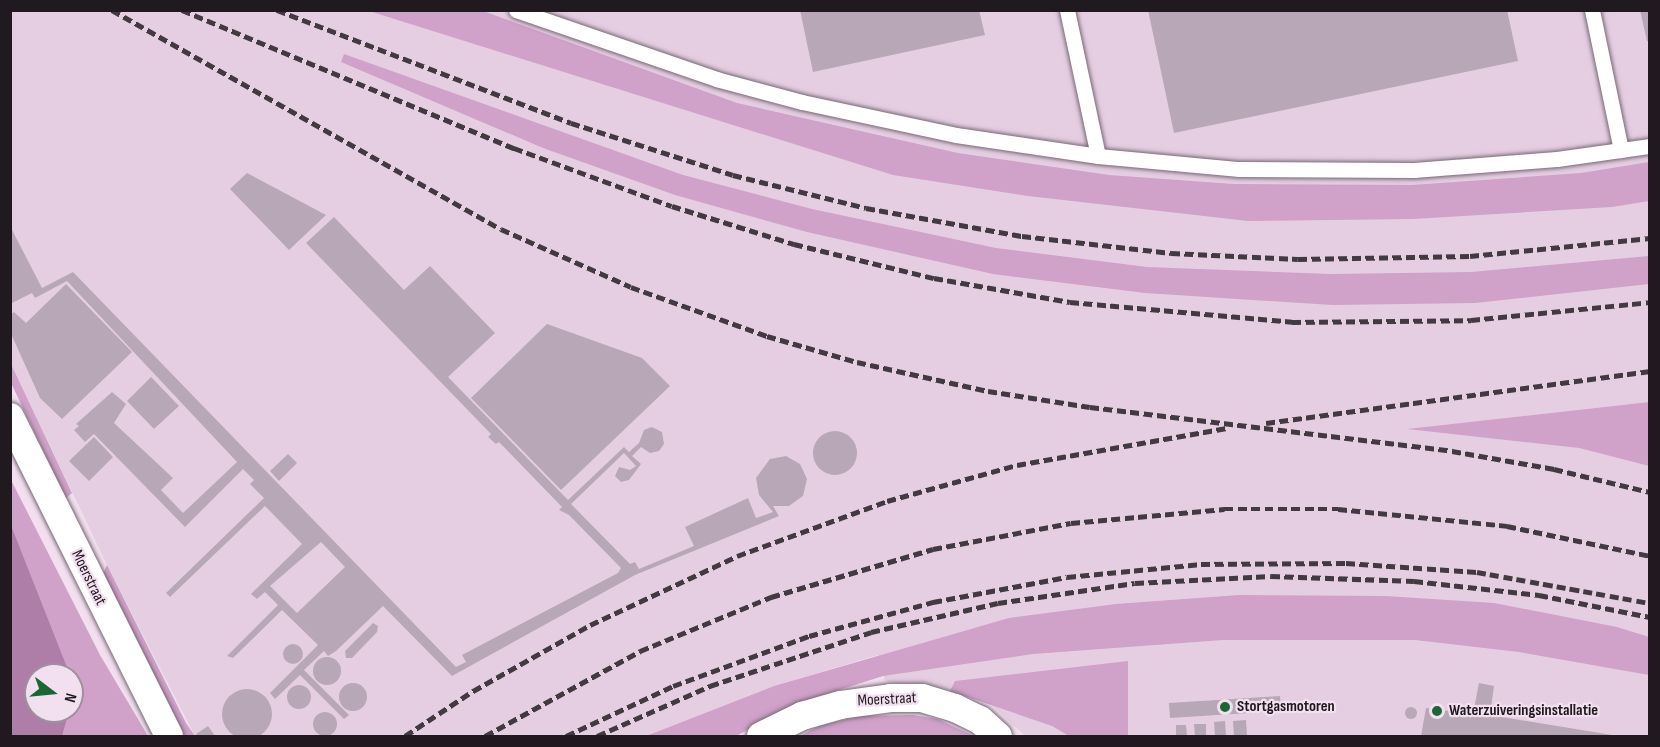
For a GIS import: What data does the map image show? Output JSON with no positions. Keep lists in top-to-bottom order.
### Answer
{
  "streets": {
    "street": ["Moerstraat"]
  },
  "places": ["Stortgasmotoren", "Waterzuiveringsinstallatie"],
  "north": "right"
}
